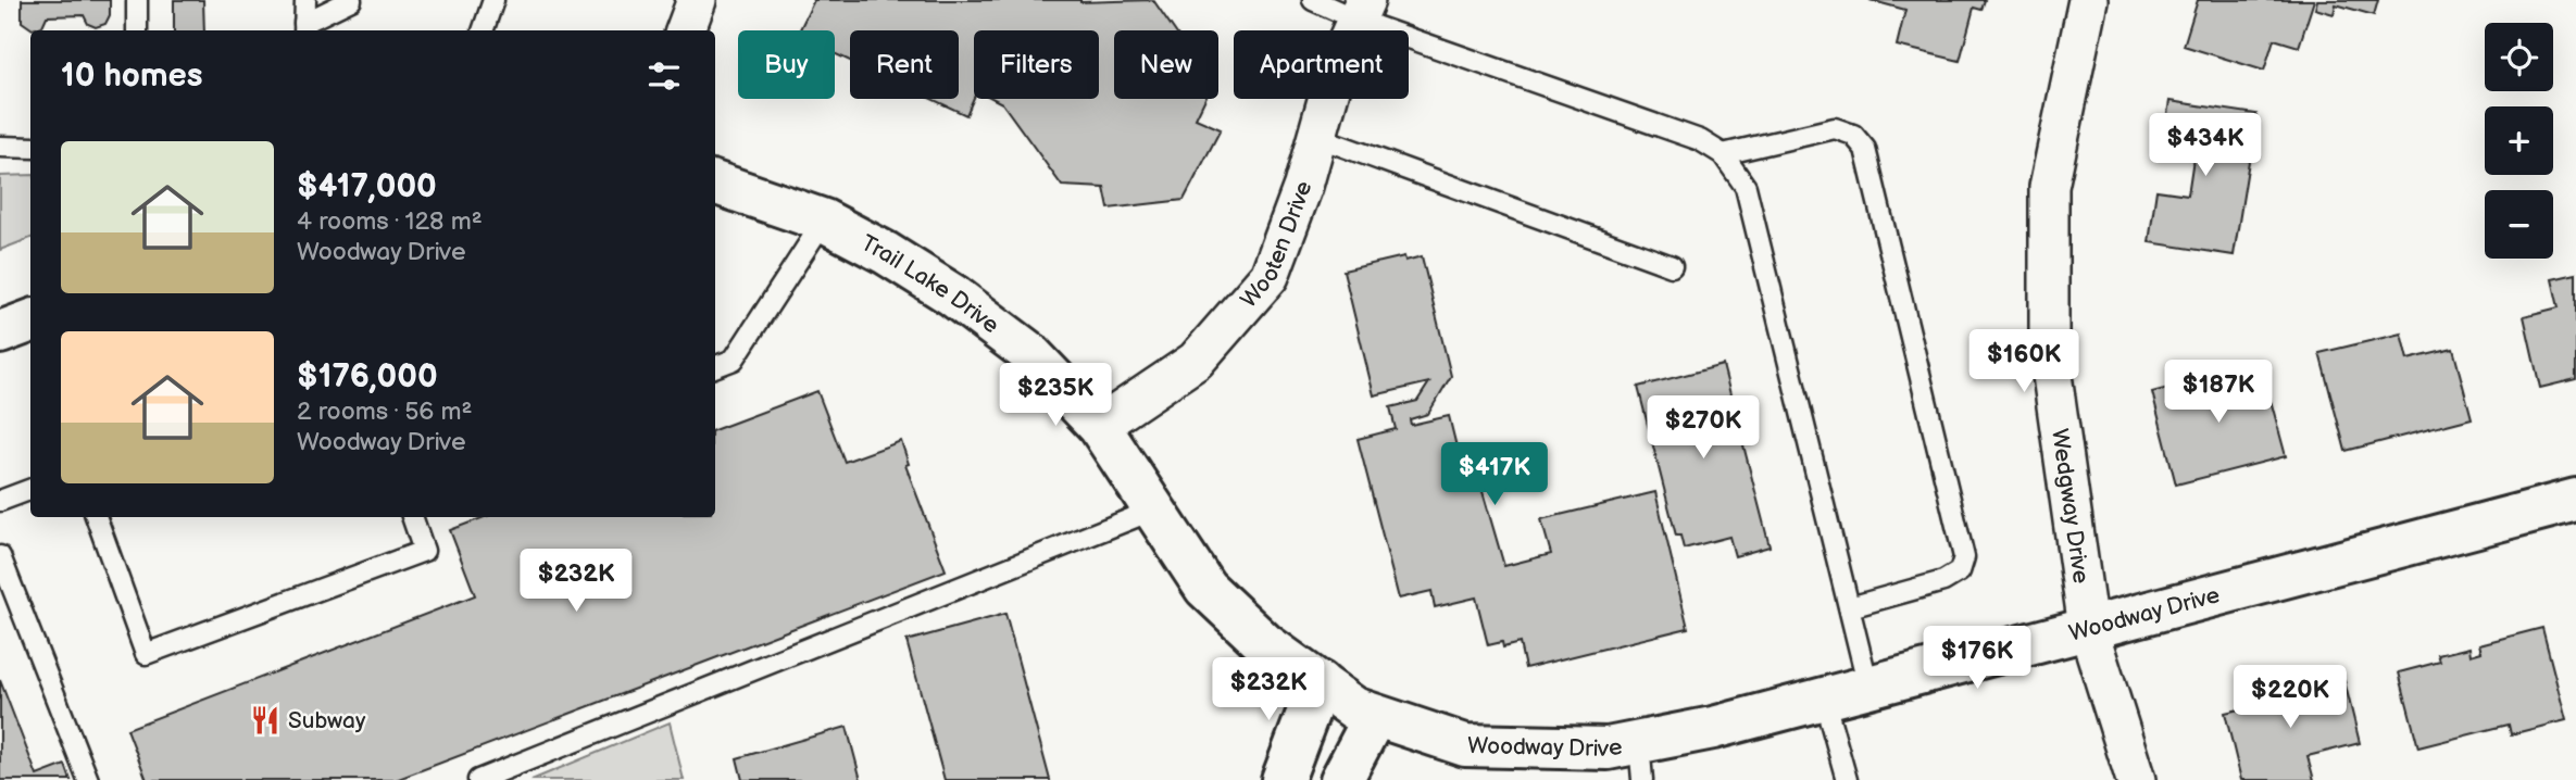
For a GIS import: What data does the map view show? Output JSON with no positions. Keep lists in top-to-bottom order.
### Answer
{
  "streets": {
    "street": [
      "Wooten Drive",
      "Trail Lake Drive",
      "Wedgway Drive",
      "Woodway Drive"
    ]
  },
  "crossings": [
    ["Wooten Drive", "Trail Lake Drive"],
    ["Trail Lake Drive", "Woodway Drive"],
    ["Wedgway Drive", "Woodway Drive"]
  ],
  "places": {
    "restaurant": ["Subway"]
  },
  "page": {
    "map_buttons": ["+", "−"],
    "chip": [
      "Buy",
      "Rent",
      "Filters",
      "New",
      "Apartment"
    ],
    "heading": "10 homes",
    "price": [
      "$434K",
      "$160K",
      "$187K",
      "$235K",
      "$270K",
      "$417K",
      "$232K",
      "$176K",
      "$232K",
      "$220K"
    ],
    "list": [
      {
        "name": "$417,000",
        "note": "4 rooms · 128 m² · Woodway Drive"
      },
      {
        "name": "$176,000",
        "note": "2 rooms · 56 m² · Woodway Drive"
      }
    ]
  }
}
